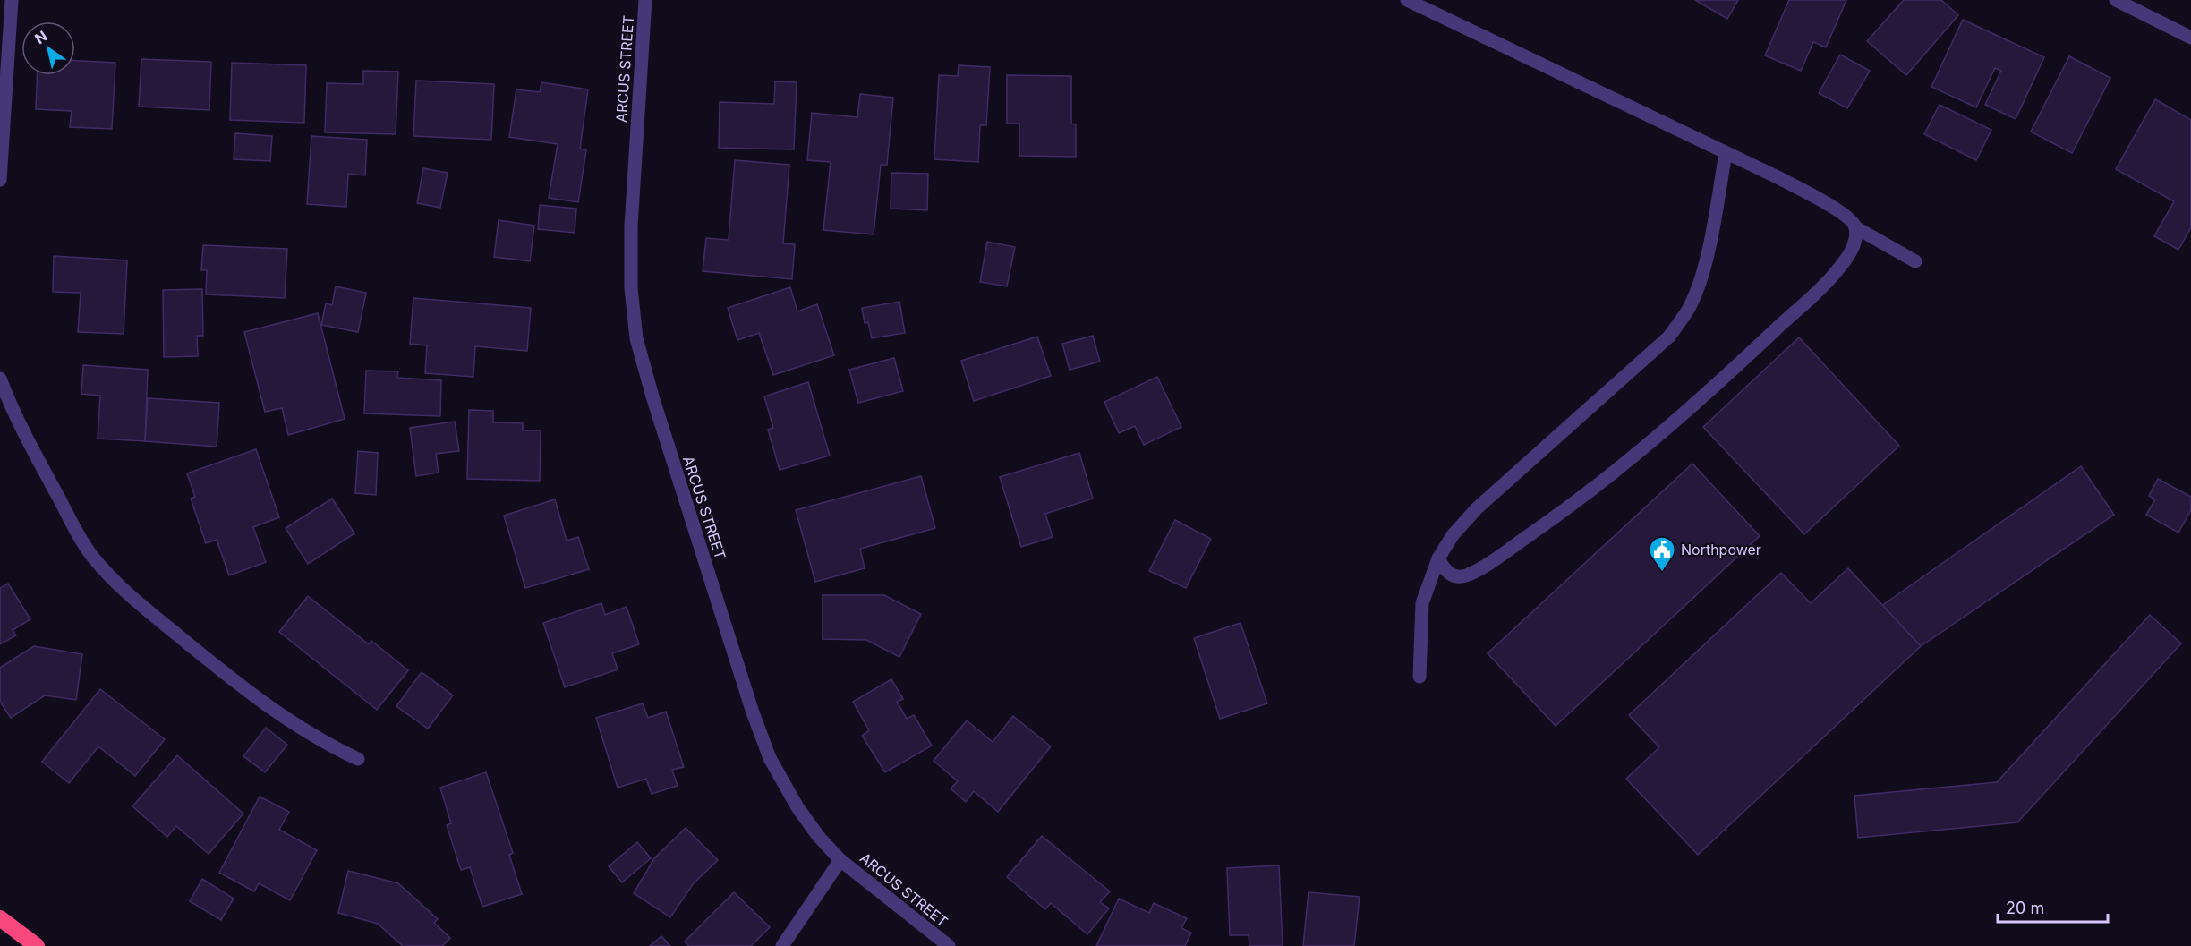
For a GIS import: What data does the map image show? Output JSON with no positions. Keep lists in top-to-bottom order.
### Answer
{
  "streets": {
    "street": ["ARCUS STREET"]
  },
  "places": {
    "public building": ["Northpower"]
  },
  "scale_bar": "20 m",
  "north": "top left"
}
